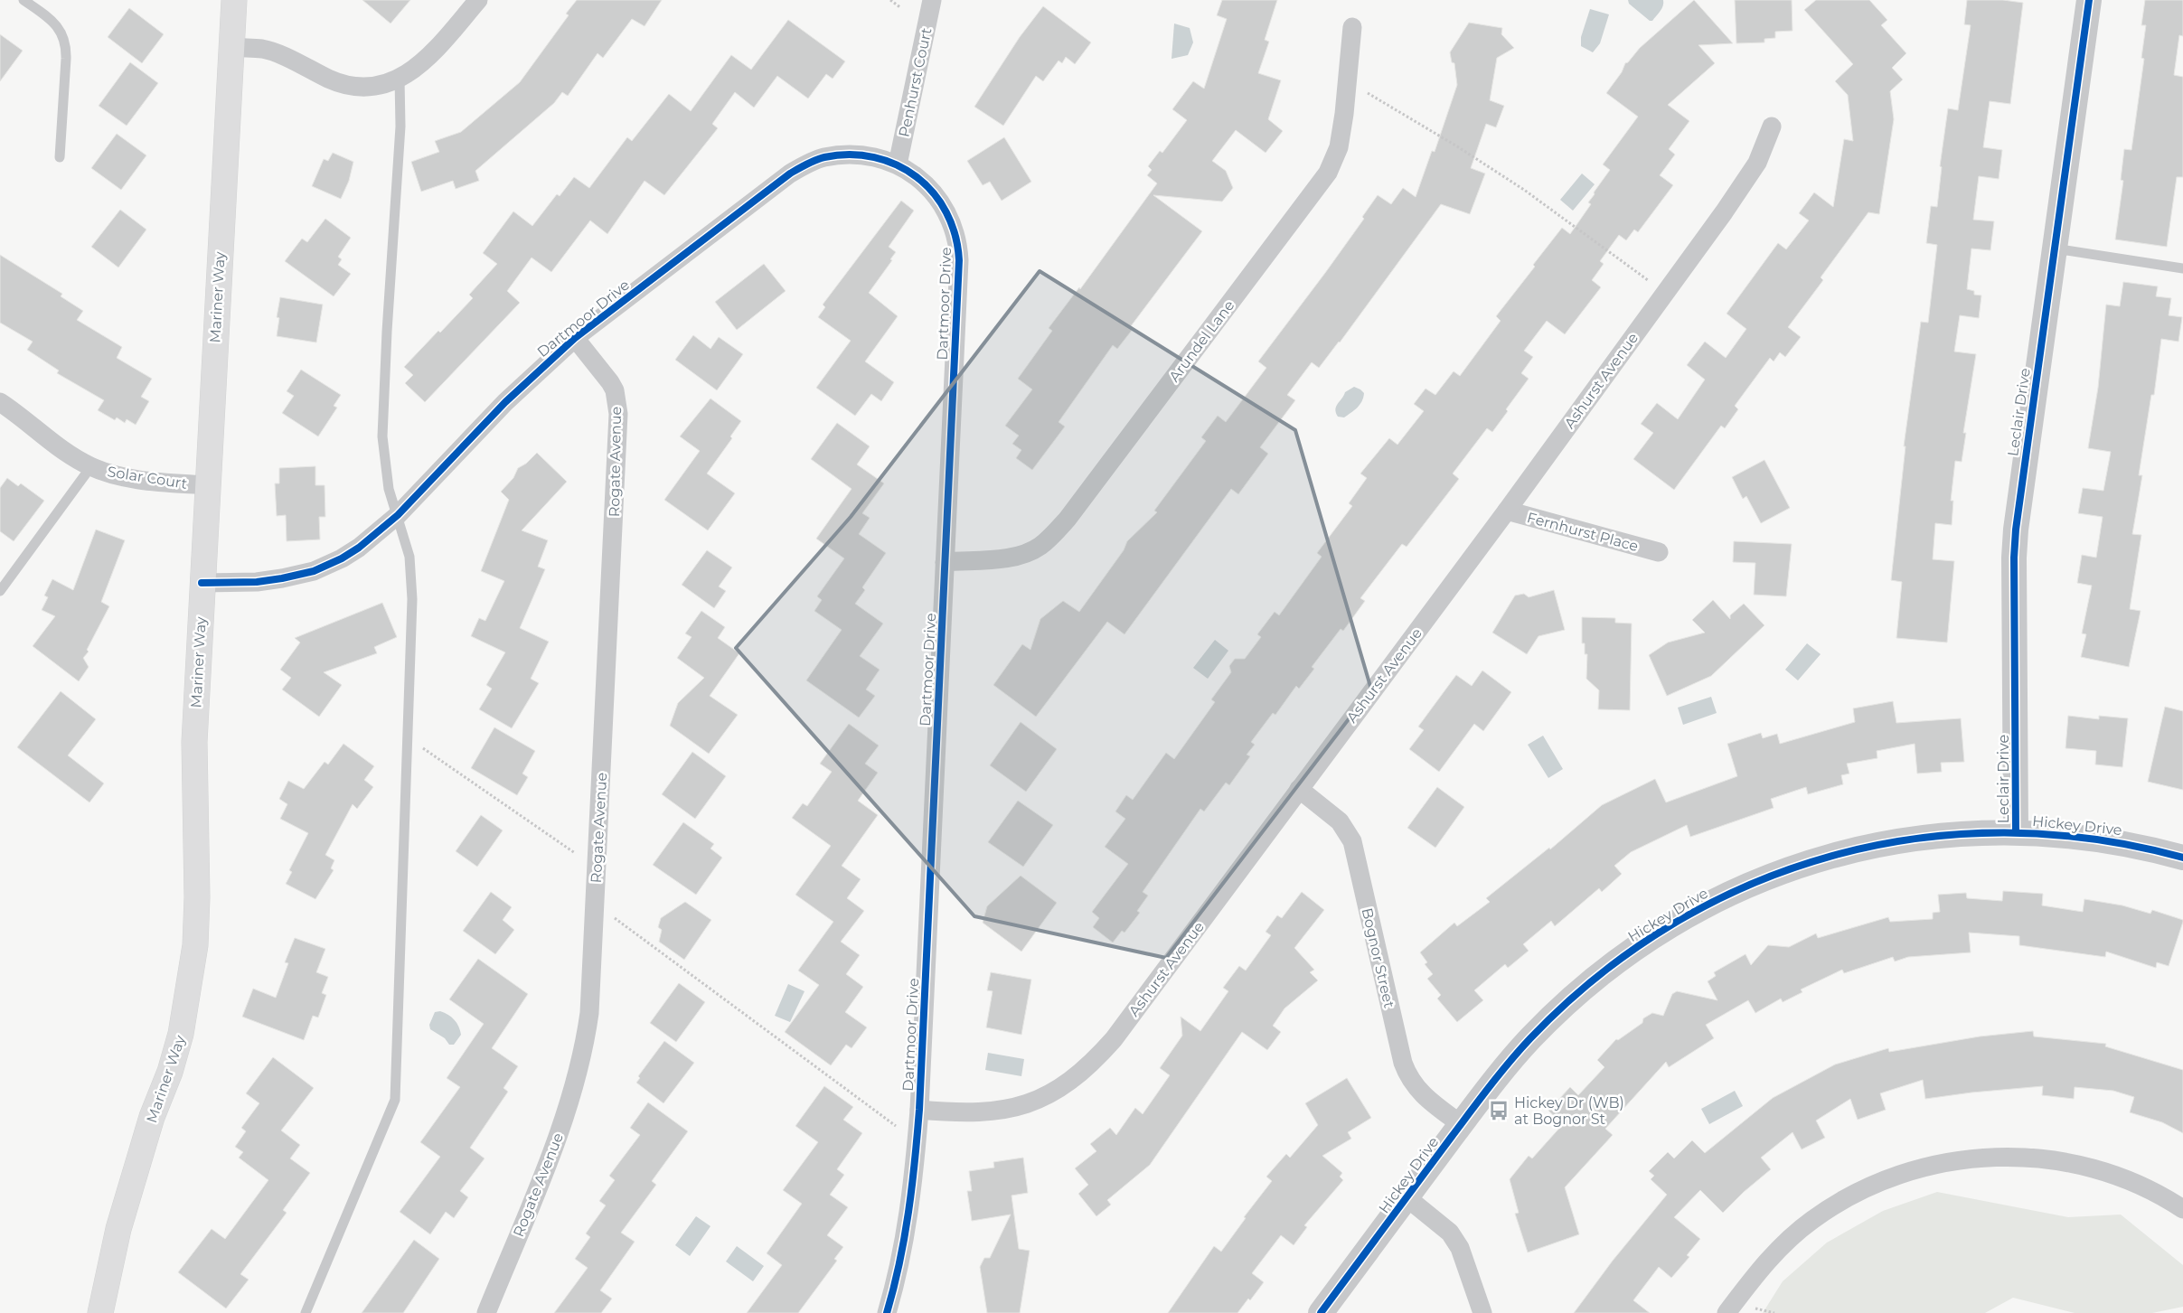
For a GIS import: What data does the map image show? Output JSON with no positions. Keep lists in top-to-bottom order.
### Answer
{
  "streets": {
    "main road": ["Mariner Way"],
    "street": [
      "Penhurst Court",
      "Dartmoor Drive",
      "Arundel Lane",
      "Ashurst Avenue",
      "Leclair Drive",
      "Rogate Avenue",
      "Solar Court",
      "Fernhurst Place",
      "Hickey Drive",
      "Bognor Street"
    ]
  },
  "crossings": [
    ["Penhurst Court", "Dartmoor Drive"],
    ["Mariner Way", "Dartmoor Drive"],
    ["Mariner Way", "Solar Court"],
    ["Dartmoor Drive", "Arundel Lane"],
    ["Dartmoor Drive", "Ashurst Avenue"],
    ["Dartmoor Drive", "Rogate Avenue"],
    ["Ashurst Avenue", "Fernhurst Place"],
    ["Ashurst Avenue", "Bognor Street"],
    ["Leclair Drive", "Hickey Drive"],
    ["Hickey Drive", "Bognor Street"]
  ],
  "places": {
    "bus stop": ["Hickey Dr (WB) at Bognor St"]
  }
}
